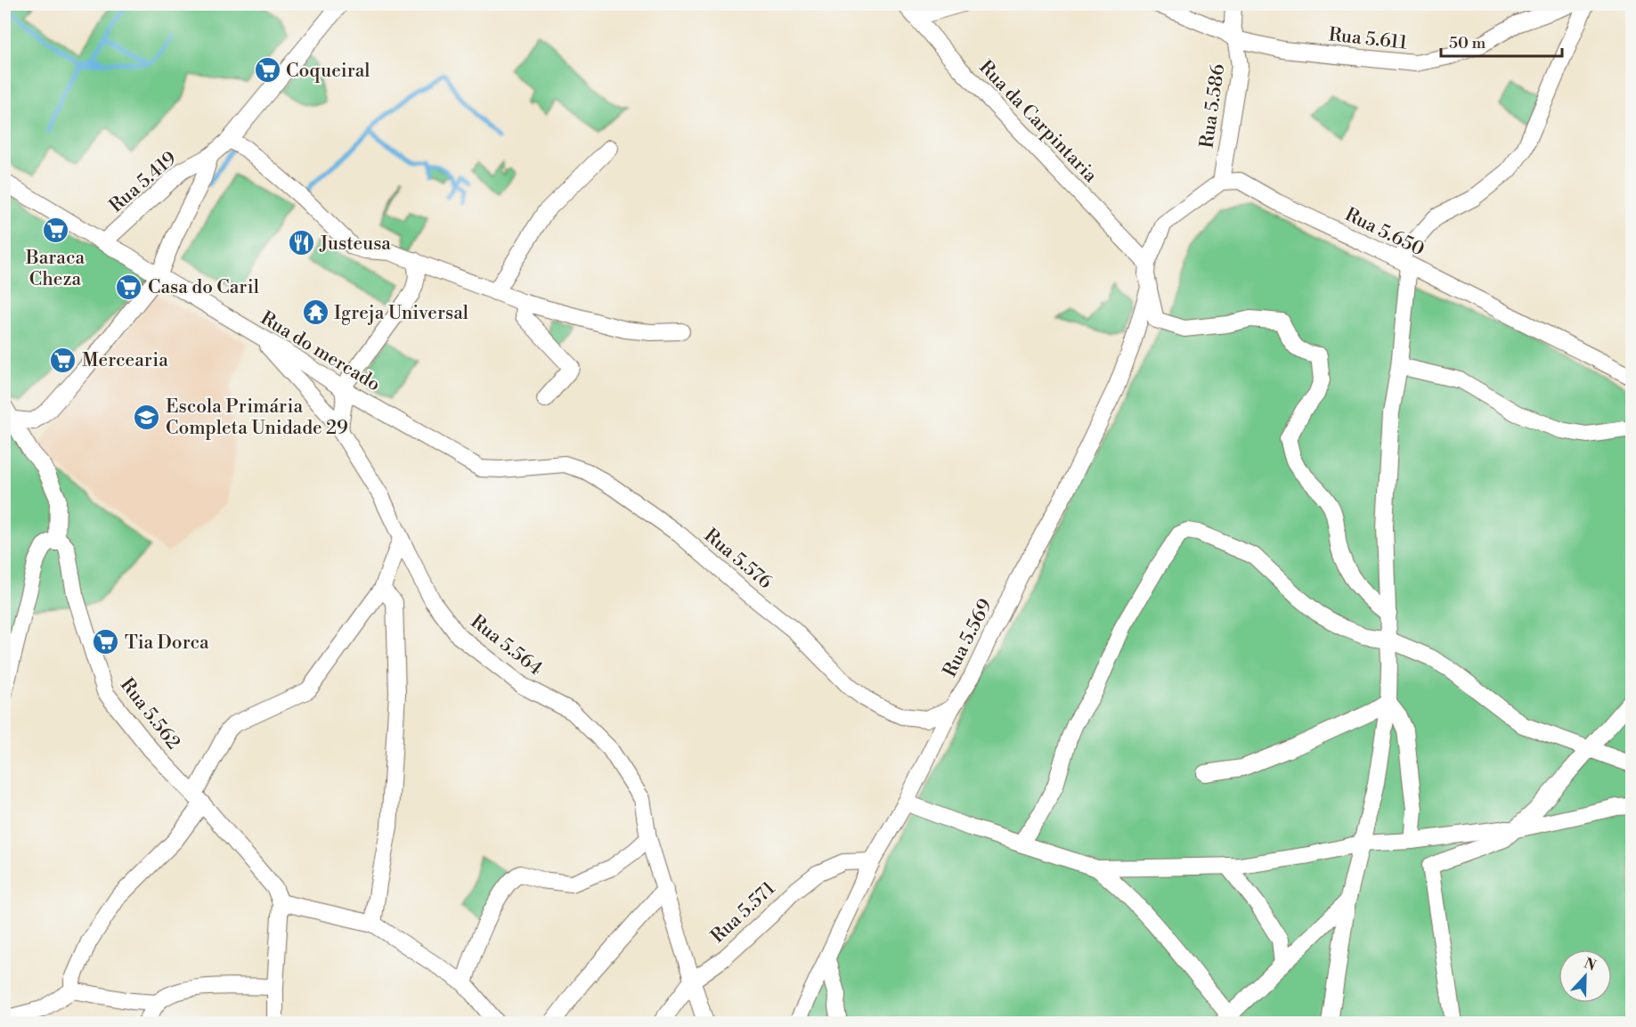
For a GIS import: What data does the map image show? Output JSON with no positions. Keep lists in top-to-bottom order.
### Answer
{
  "streets": {
    "street": [
      "Rua 5.611",
      "Rua 5.586",
      "Rua da Carpintaria",
      "Rua 5.419",
      "Rua 5.650",
      "Rua do mercado",
      "Rua 5.576",
      "Rua 5.569",
      "Rua 5.564",
      "Rua 5.562",
      "Rua 5.571"
    ]
  },
  "crossings": [
    ["Rua 5.611", "Rua 5.586"],
    ["Rua 5.586", "Rua 5.650"],
    ["Rua da Carpintaria", "Rua 5.569"],
    ["Rua 5.419", "Rua do mercado"],
    ["Rua do mercado", "Rua 5.576"],
    ["Rua do mercado", "Rua 5.564"],
    ["Rua 5.576", "Rua 5.569"],
    ["Rua 5.569", "Rua 5.571"],
    ["Rua 5.564", "Rua 5.571"]
  ],
  "places": {
    "supermarket": [
      "Coqueiral",
      "Baraca Cheza",
      "Casa do Caril",
      "Mercearia",
      "Tia Dorca"
    ],
    "restaurant": ["Justeusa"],
    "temple": ["Igreja Universal"],
    "school or university": ["Escola Primária Completa Unidade 29"]
  },
  "scale_bar": "50 m",
  "north": "top"
}
